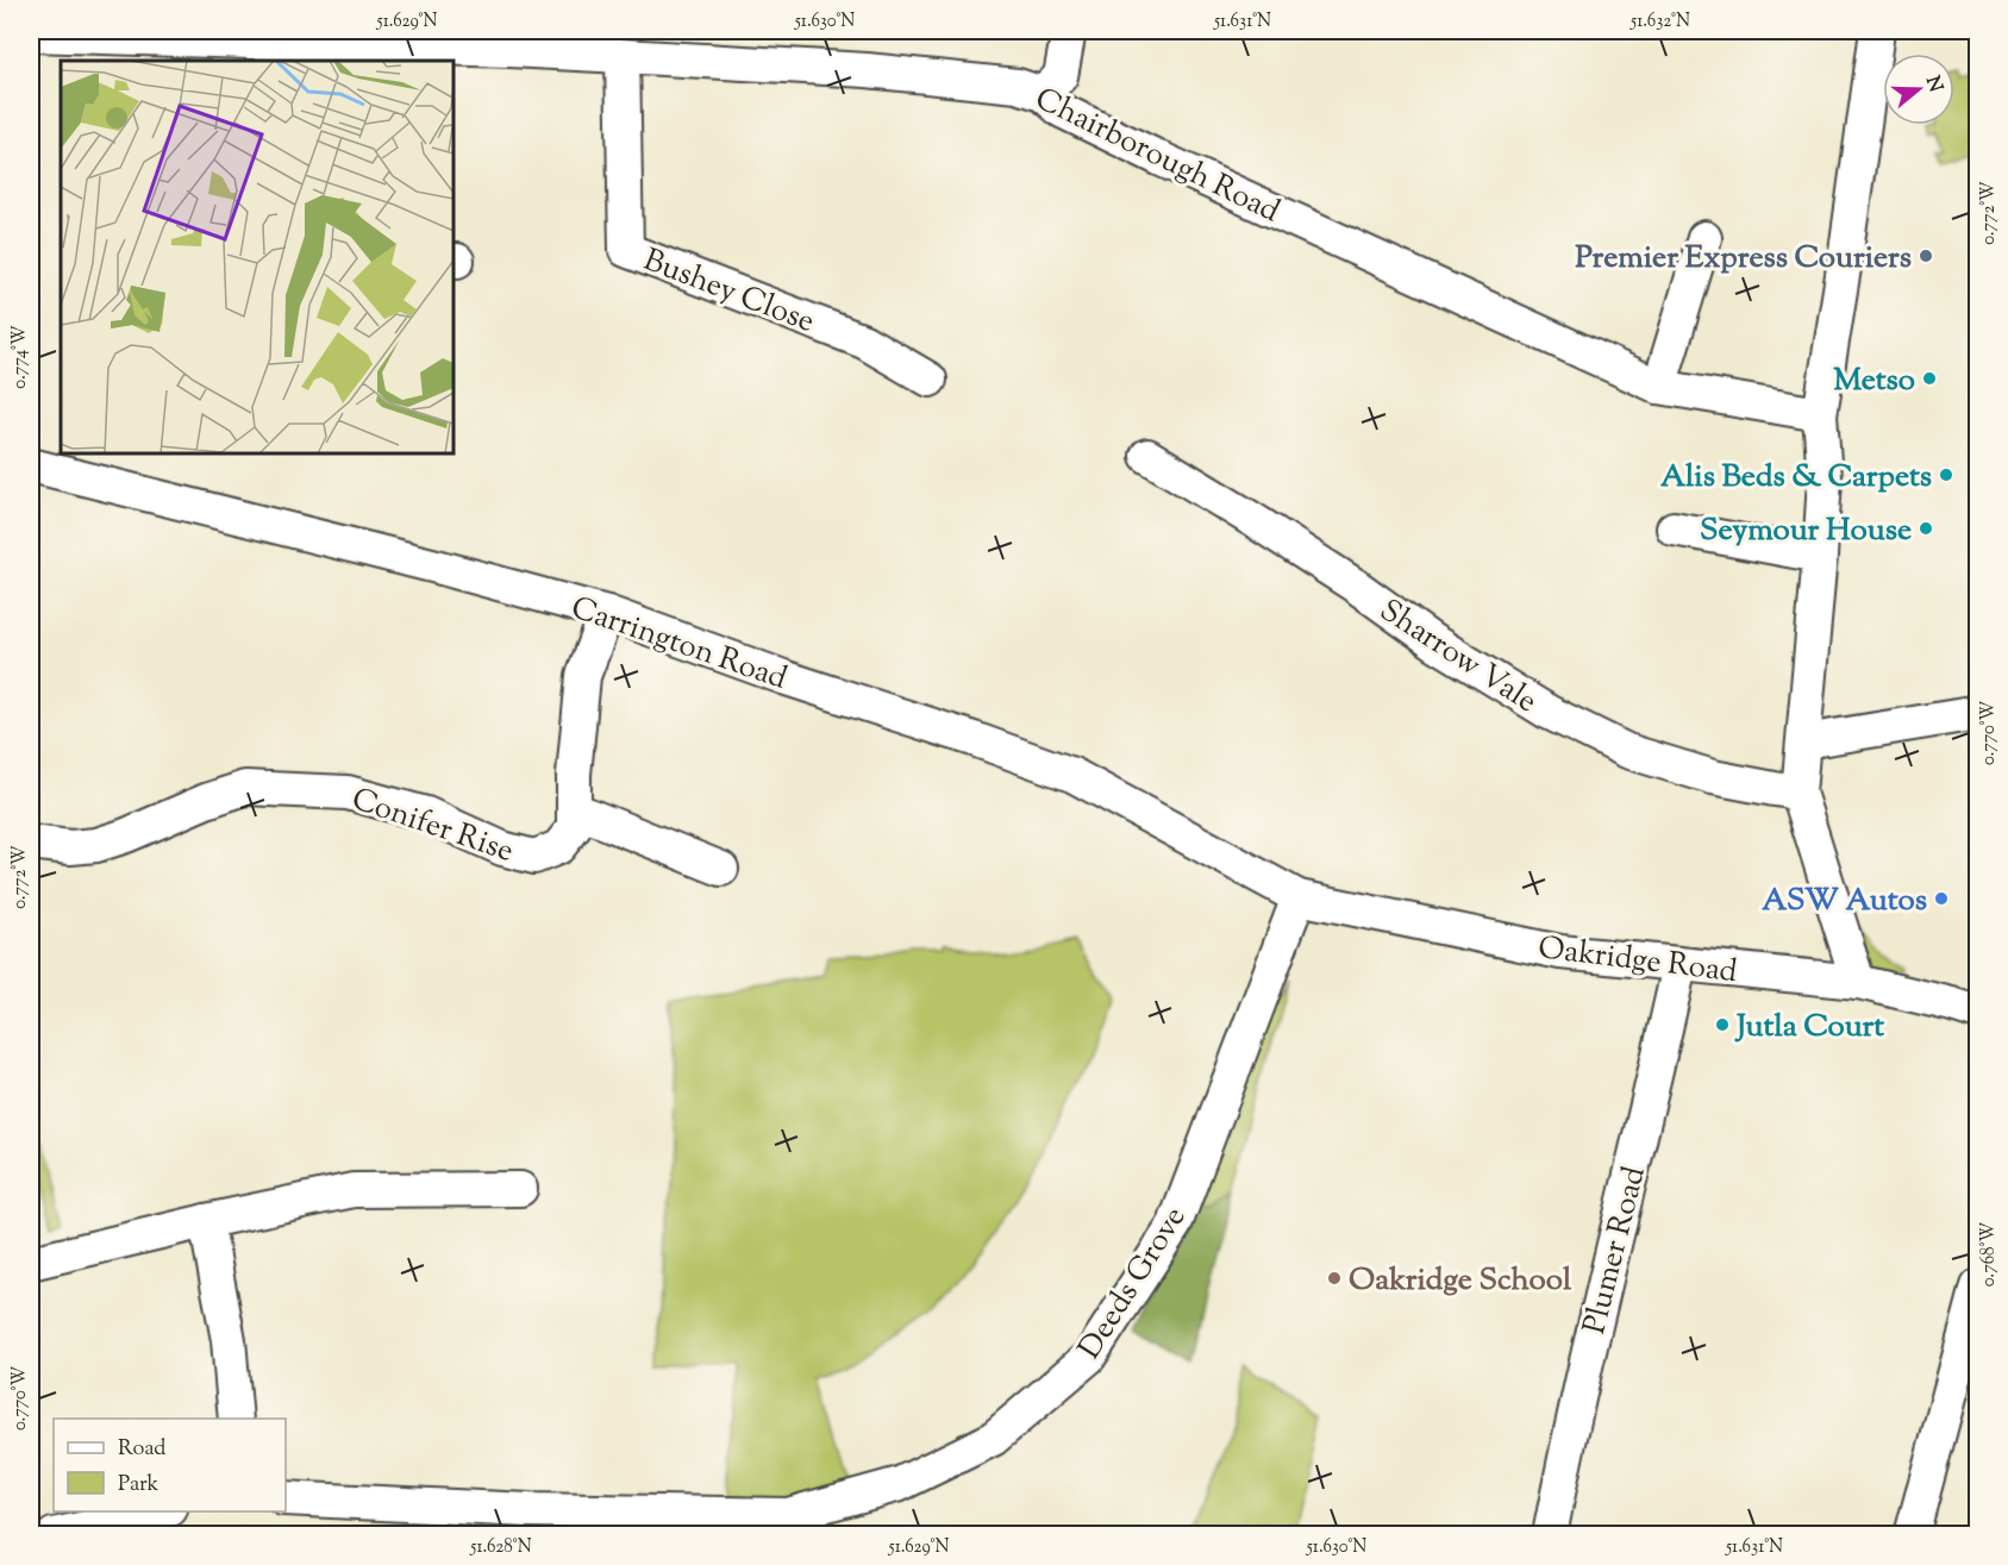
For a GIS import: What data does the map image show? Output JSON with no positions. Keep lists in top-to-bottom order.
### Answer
{
  "streets": {
    "street": [
      "Chairborough Road",
      "Bushey Close",
      "Carrington Road",
      "Sharrow Vale",
      "Conifer Rise",
      "Oakridge Road",
      "Plumer Road",
      "Deeds Grove"
    ]
  },
  "crossings": [
    ["Chairborough Road", "Bushey Close"],
    ["Carrington Road", "Conifer Rise"],
    ["Carrington Road", "Oakridge Road"],
    ["Carrington Road", "Deeds Grove"],
    ["Oakridge Road", "Plumer Road"],
    ["Oakridge Road", "Deeds Grove"]
  ],
  "places": [
    "Premier Express Couriers",
    "Metso",
    "Alis Beds & Carpets",
    "Seymour House",
    "ASW Autos",
    "Jutla Court",
    "Oakridge School"
  ],
  "legend": ["Road", "Park"],
  "north": "right",
  "coordinates": [
    "51.629°N",
    "51.630°N",
    "51.631°N",
    "51.632°N",
    "0.772°W",
    "0.774°W",
    "0.770°W",
    "0.768°W",
    "51.628°N"
  ]
}
